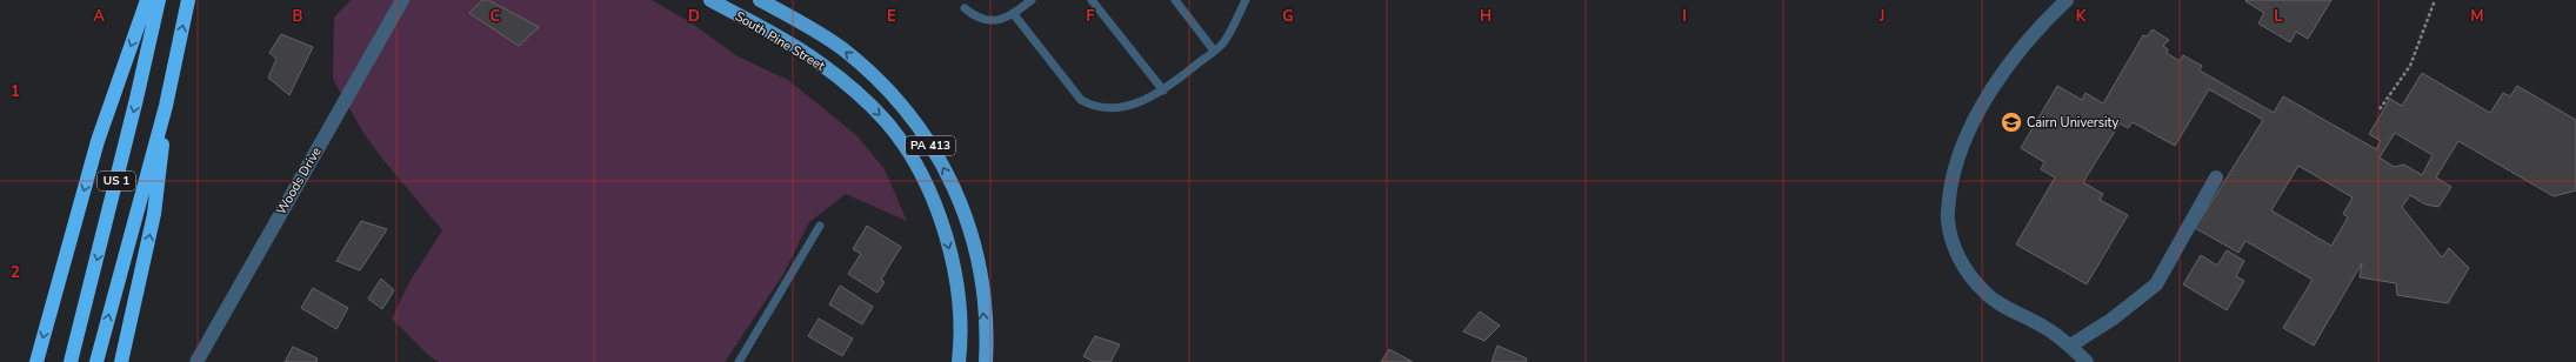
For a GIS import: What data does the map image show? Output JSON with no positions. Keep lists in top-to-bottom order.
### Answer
{
  "streets": {
    "highway": ["US 1"],
    "main road": ["South Pine Street", "PA 413"],
    "street": ["Woods Drive"]
  },
  "places": {
    "school or university": ["Cairn University"]
  },
  "grid": {
    "columns": [
      "A",
      "B",
      "C",
      "D",
      "E",
      "F",
      "G",
      "H",
      "I",
      "J",
      "K",
      "L",
      "M"
    ],
    "rows": ["1", "2"]
  }
}
